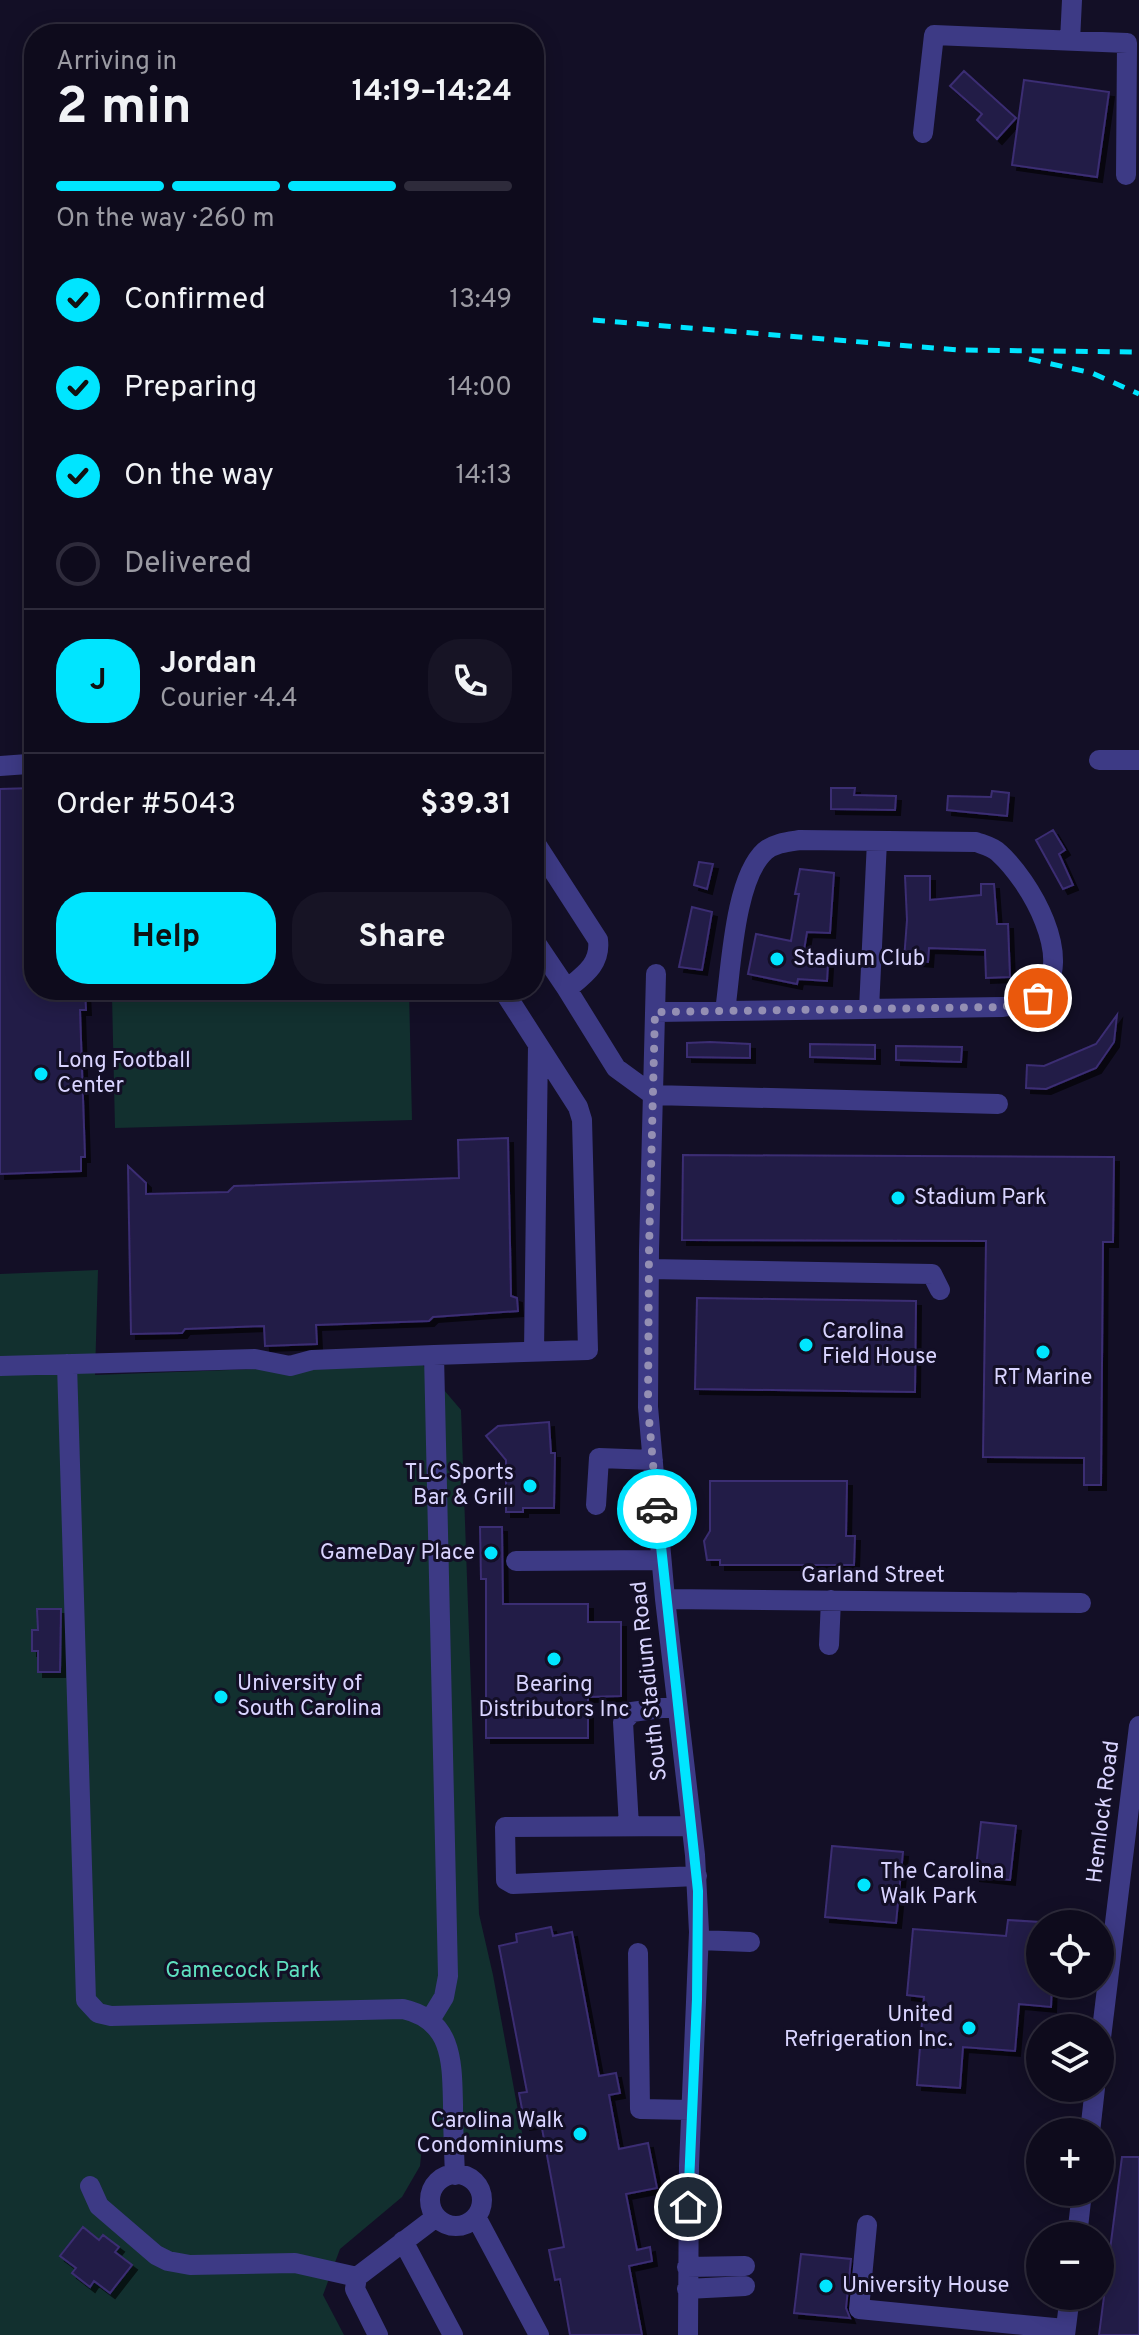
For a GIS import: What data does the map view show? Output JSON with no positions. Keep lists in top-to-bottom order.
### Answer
{
  "streets": {
    "street": ["Garland Street", "South Stadium Road", "Hemlock Road"]
  },
  "crossings": [
    ["Garland Street", "South Stadium Road"]
  ],
  "parks": ["Gamecock Park"],
  "places": [
    "Stadium Club",
    "Long Football Center",
    "Stadium Park",
    "Carolina Field House",
    "RT Marine",
    "TLC Sports Bar & Grill",
    "GameDay Place",
    "Bearing Distributors Inc",
    "University of South Carolina",
    "The Carolina Walk Park",
    "United Refrigeration Inc.",
    "Carolina Walk Condominiums",
    "University House"
  ],
  "page": {
    "heading": ["2 min", "Arriving in", "14:19–14:24"],
    "panel": [
      "Jordan",
      "Courier · 4.4",
      "Order #5043",
      "$39.31"
    ],
    "bar": "On the way · 260 m",
    "list": [
      ["Confirmed", "13:49"],
      ["Preparing", "14:00"],
      ["On the way", "14:13"],
      "Delivered"
    ],
    "round": "J",
    "buttons": ["Help", "Share"],
    "map_buttons": ["+", "−"]
  }
}
